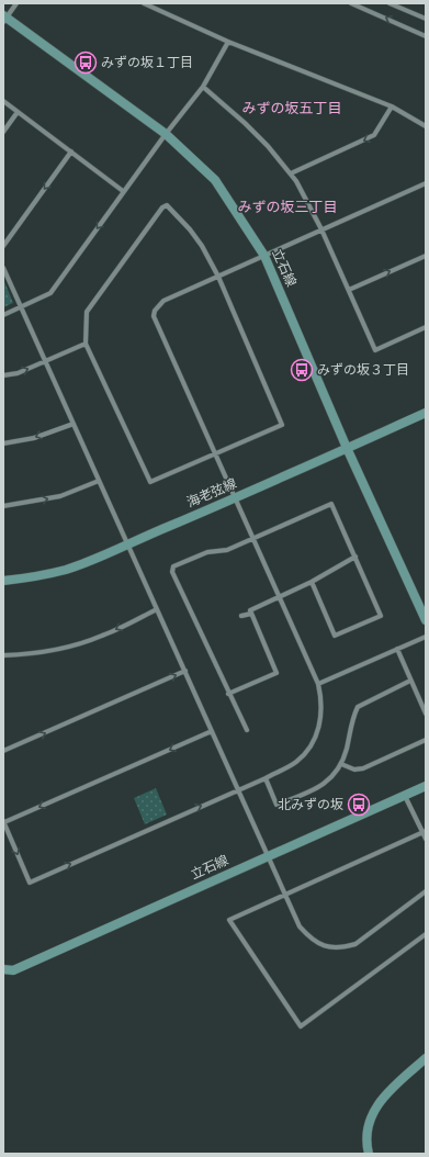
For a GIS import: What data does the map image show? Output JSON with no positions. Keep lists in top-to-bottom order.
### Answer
{
  "streets": {
    "street": ["立石線", "海老弦線"]
  },
  "crossings": [
    ["立石線", "海老弦線"]
  ],
  "districts": ["みずの坂五丁目", "みずの坂三丁目"],
  "places": {
    "bus stop": ["みずの坂１丁目", "みずの坂３丁目", "北みずの坂"]
  }
}
